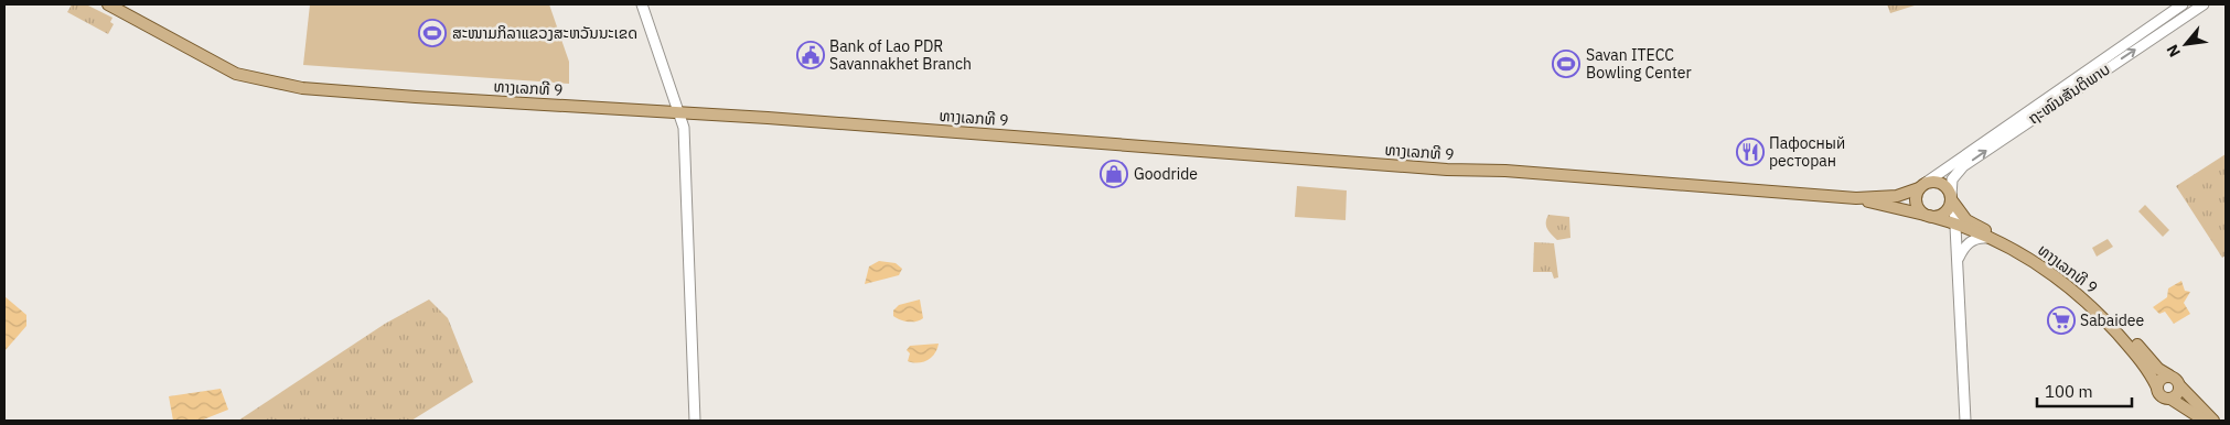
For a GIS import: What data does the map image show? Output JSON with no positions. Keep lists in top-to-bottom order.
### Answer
{
  "streets": {
    "main road": ["ທາງເລກທີ 9"],
    "street": ["ຖະໜົນສັນຕິພາບ"]
  },
  "crossings": [
    ["ທາງເລກທີ 9", "ຖະໜົນສັນຕິພາບ"]
  ],
  "places": {
    "sports": ["ສະໜາມກິລາແຂວງສະຫວັນນະເຂດ", "Savan ITECC Bowling Center"],
    "public building": ["Bank of Lao PDR Savannakhet Branch"],
    "restaurant": ["Пафосный ресторан"],
    "shop": ["Goodride"],
    "supermarket": ["Sabaidee"]
  },
  "scale_bar": "100 m",
  "north": "bottom left"
}
